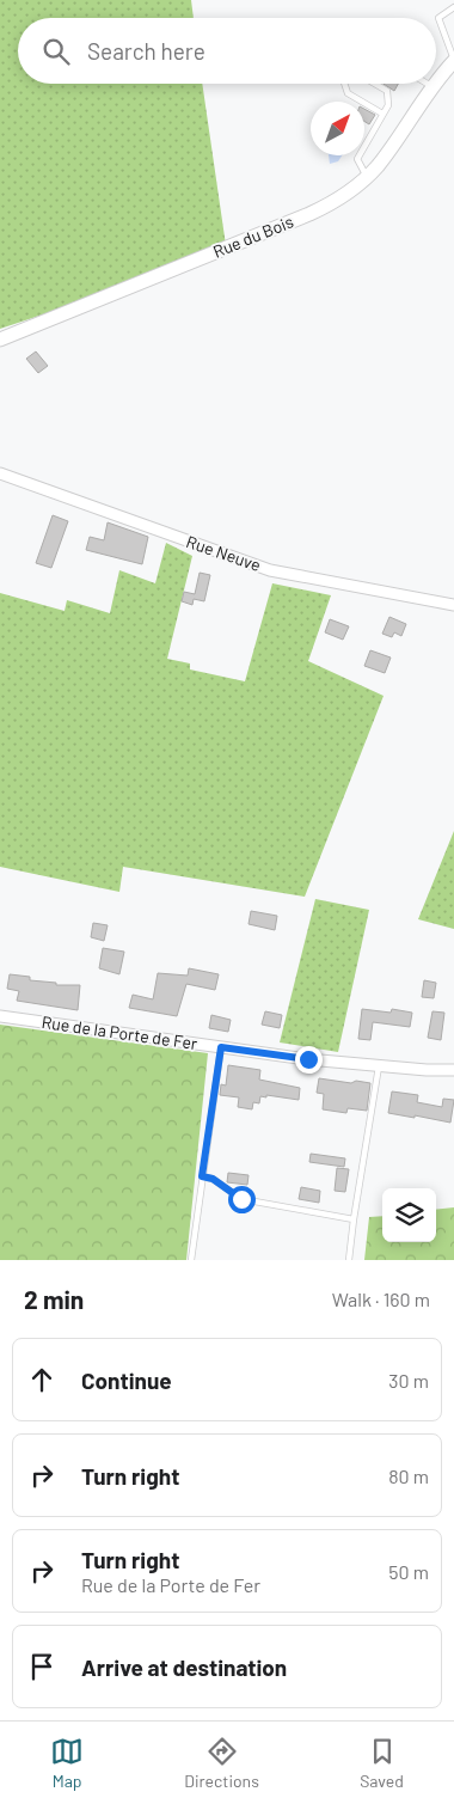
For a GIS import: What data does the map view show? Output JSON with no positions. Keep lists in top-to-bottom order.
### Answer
{
  "streets": {
    "street": ["Rue du Bois", "Rue Neuve", "Rue de la Porte de Fer"]
  },
  "north": "top right",
  "page": {
    "search": "Search here",
    "heading": ["2 min", "Walk · 160 m"],
    "list": [
      ["Continue", "30 m"],
      ["Turn right", "80 m"],
      ["Turn right", "Rue de la Porte de Fer", "50 m"],
      "Arrive at destination"
    ],
    "nav": ["Map", "Directions", "Saved"]
  }
}
